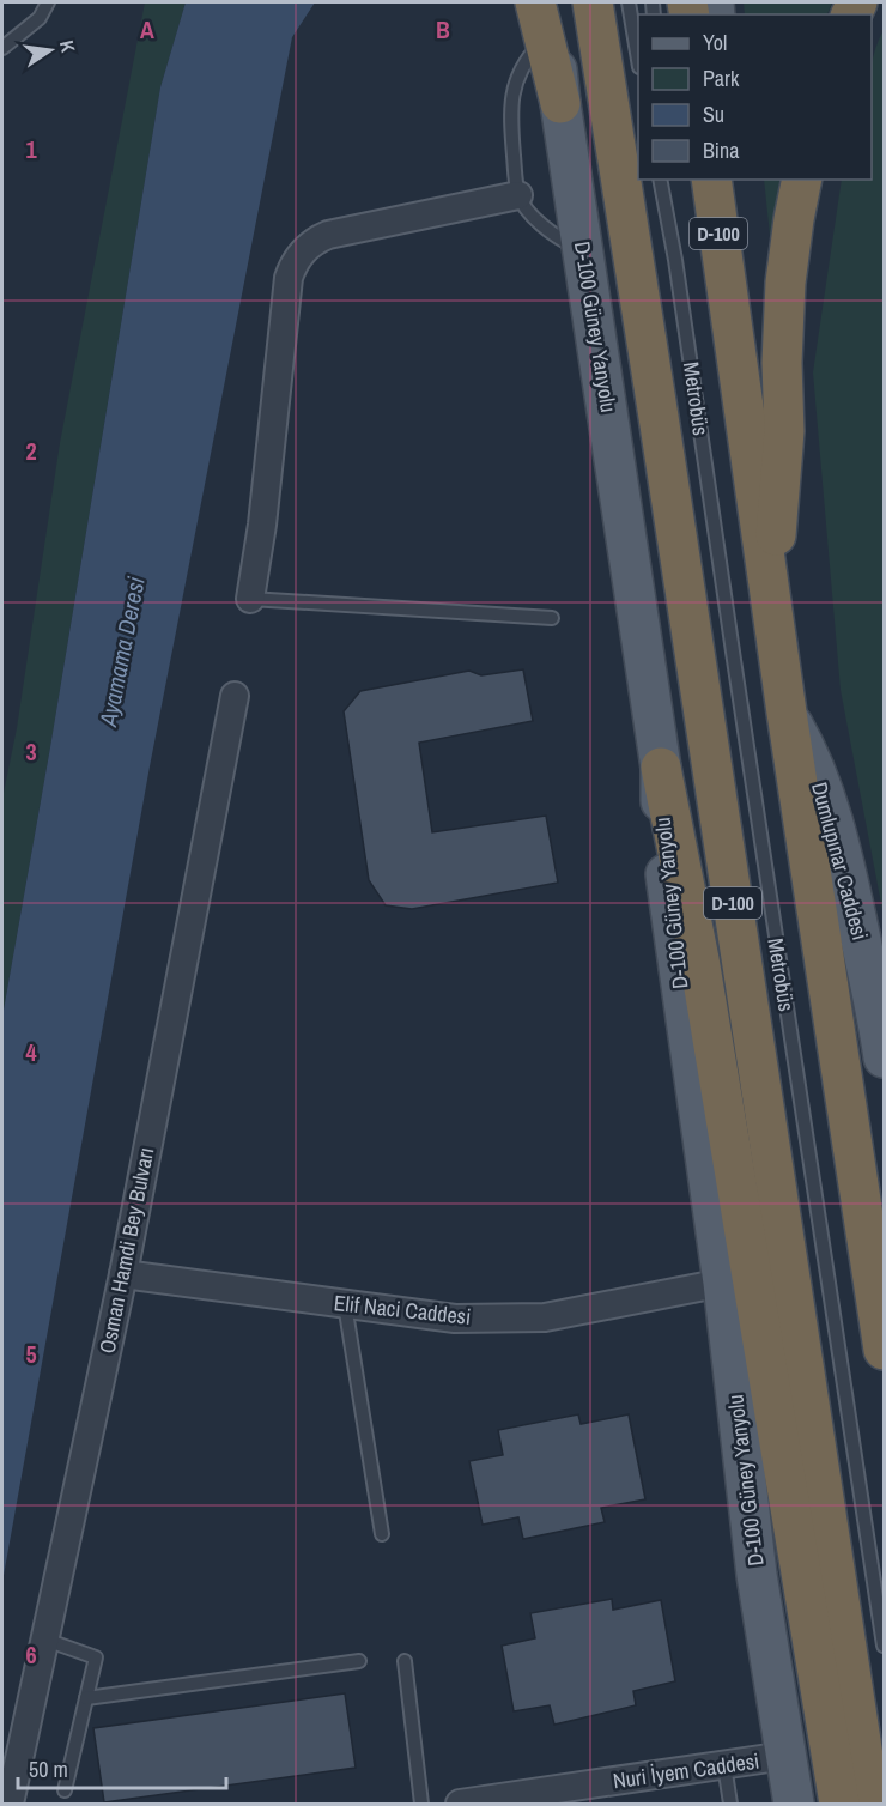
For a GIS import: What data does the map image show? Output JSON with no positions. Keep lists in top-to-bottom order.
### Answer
{
  "streets": {
    "highway": ["D-100"],
    "main road": ["D-100 Güney Yanyolu", "Dumlupınar Caddesi"],
    "street": ["Osman Hamdi Bey Bulvarı", "Elif Naci Caddesi", "Nuri İyem Caddesi"],
    "lane": ["Metrobüs"]
  },
  "crossings": [
    ["D-100", "Dumlupınar Caddesi"],
    ["D-100 Güney Yanyolu", "Elif Naci Caddesi"],
    ["D-100 Güney Yanyolu", "Nuri İyem Caddesi"],
    ["Osman Hamdi Bey Bulvarı", "Elif Naci Caddesi"]
  ],
  "water": ["Ayamama Deresi"],
  "legend": [
    "Yol",
    "Park",
    "Su",
    "Bina"
  ],
  "scale_bar": "50 m",
  "north": "right",
  "grid": {
    "columns": ["A", "B"],
    "rows": [
      "1",
      "2",
      "3",
      "4",
      "5",
      "6"
    ]
  }
}
